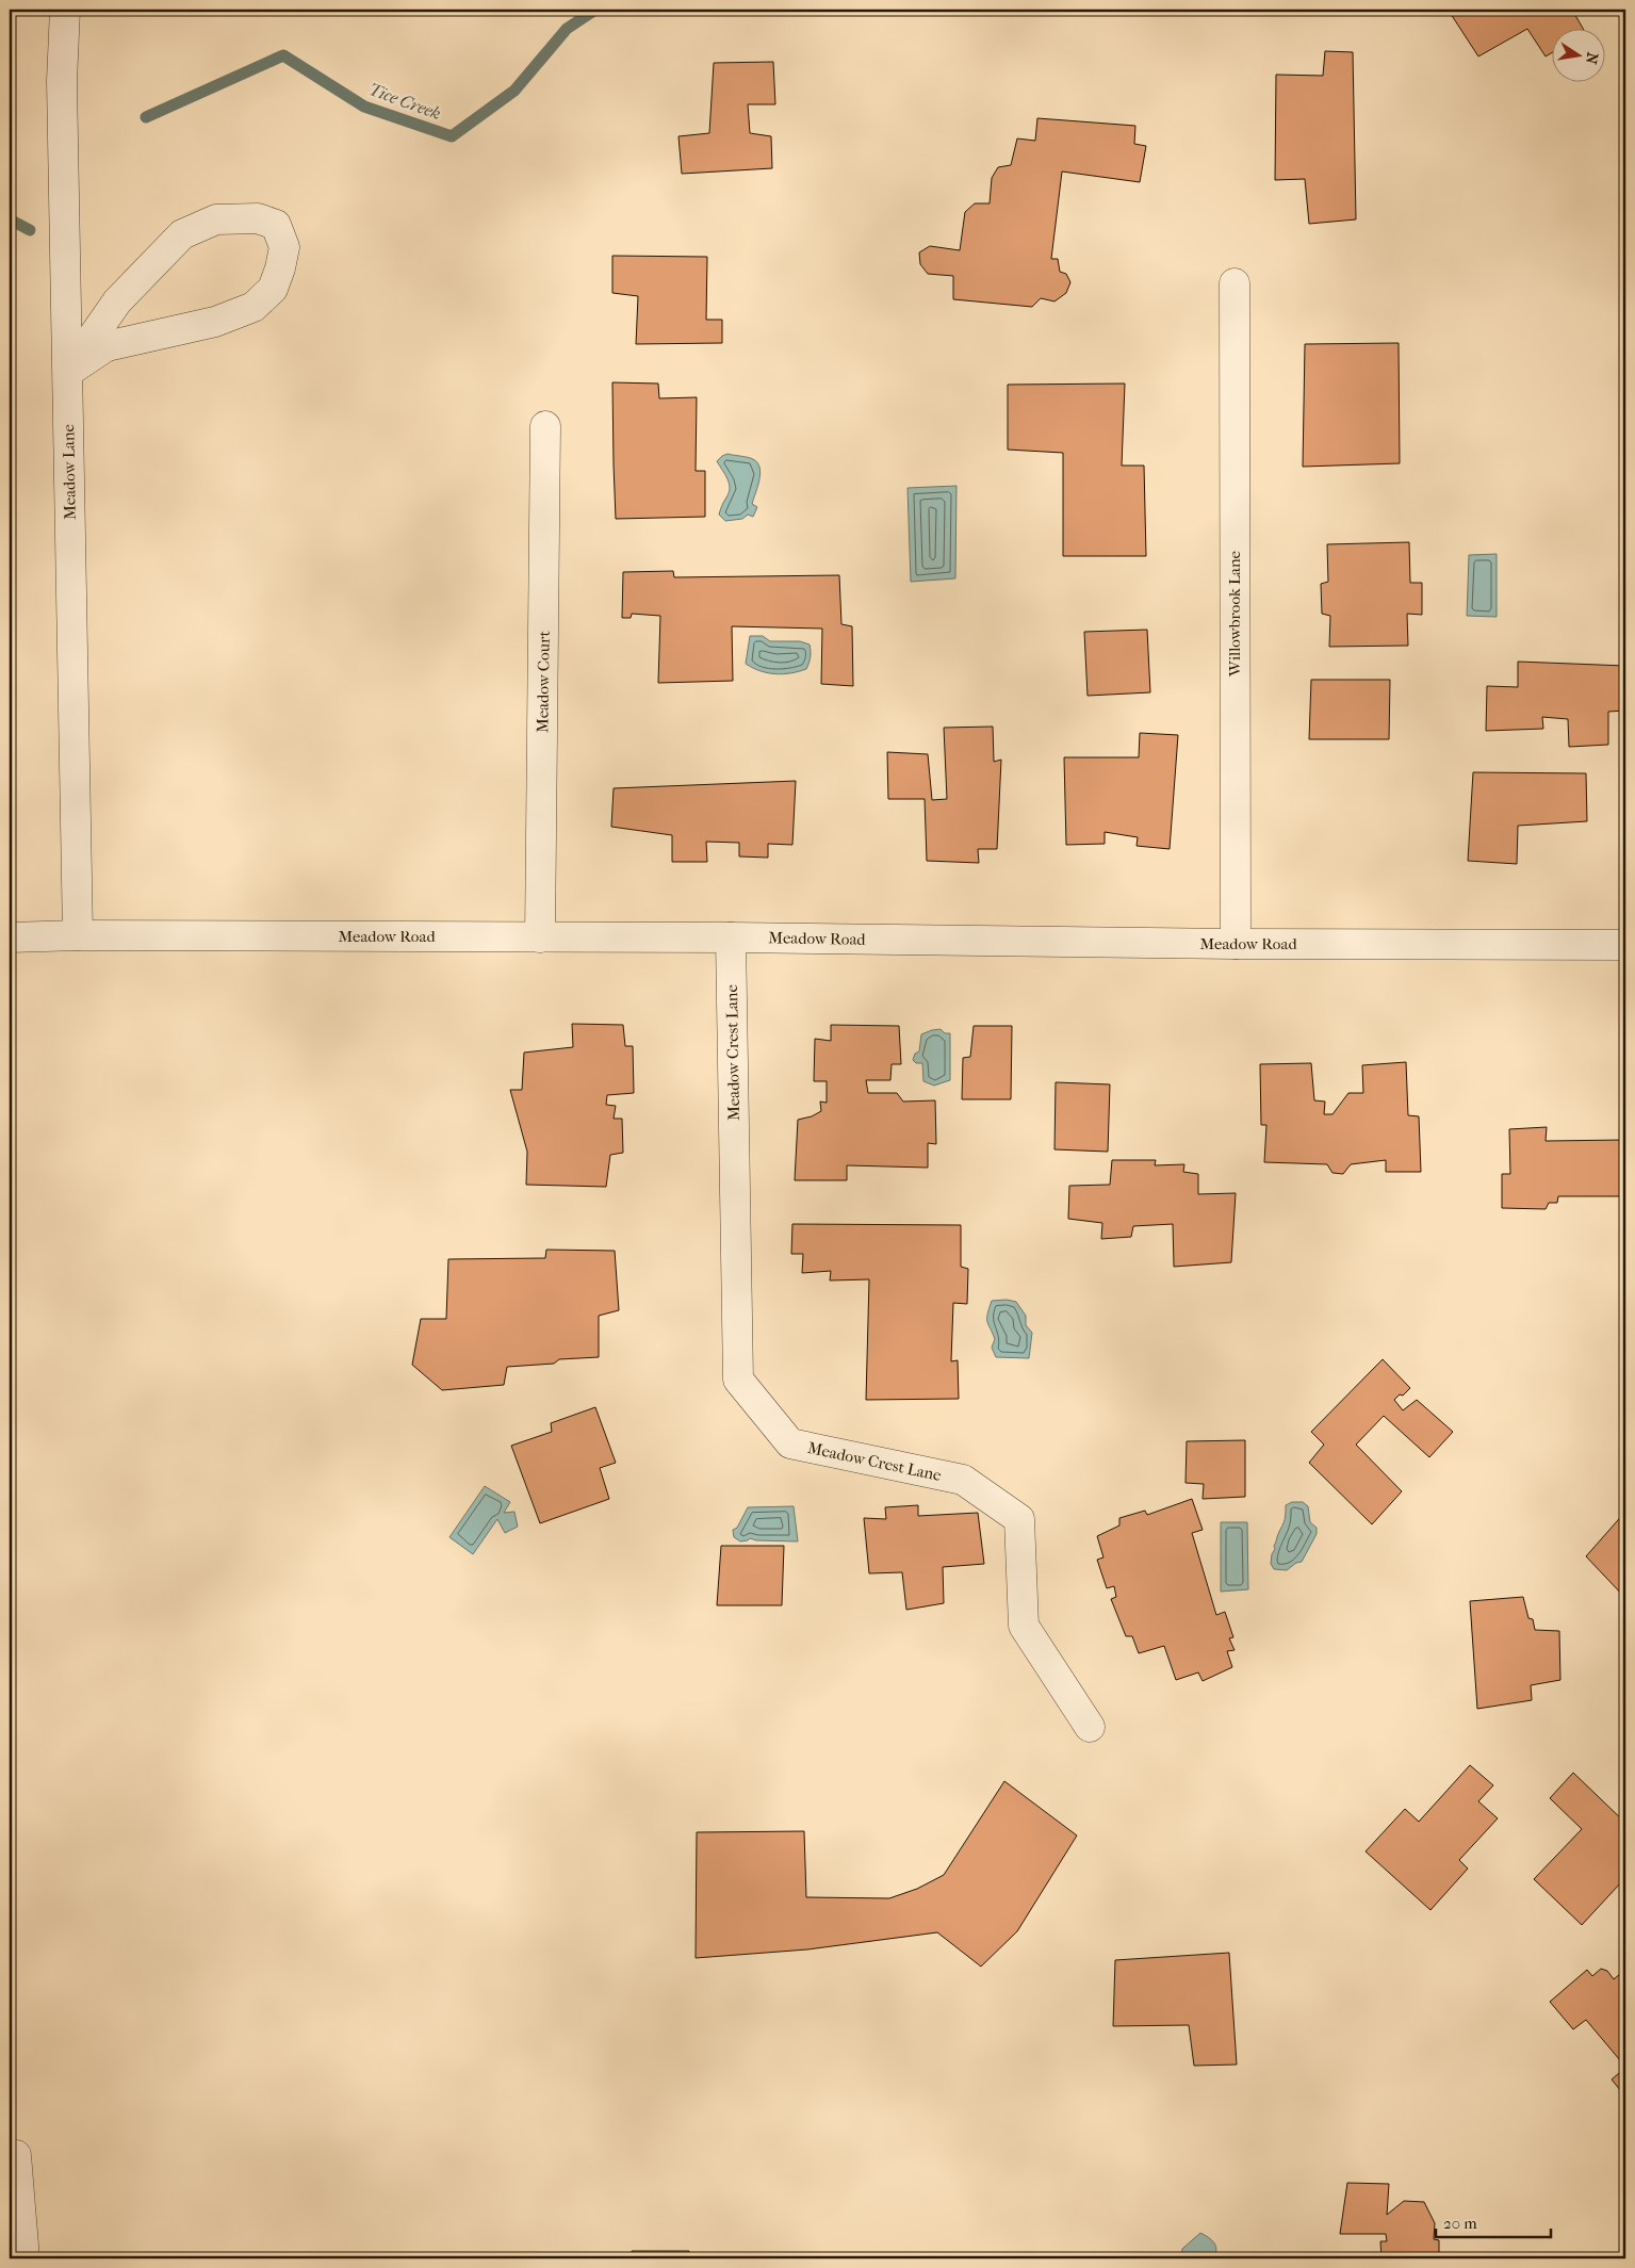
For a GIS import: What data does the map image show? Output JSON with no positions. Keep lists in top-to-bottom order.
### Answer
{
  "streets": {
    "street": [
      "Meadow Lane",
      "Willowbrook Lane",
      "Meadow Court",
      "Meadow Road",
      "Meadow Crest Lane"
    ]
  },
  "crossings": [
    ["Meadow Lane", "Meadow Road"],
    ["Willowbrook Lane", "Meadow Road"],
    ["Meadow Court", "Meadow Road"],
    ["Meadow Road", "Meadow Crest Lane"]
  ],
  "water": ["Tice Creek"],
  "scale_bar": "20 m",
  "north": "right"
}
